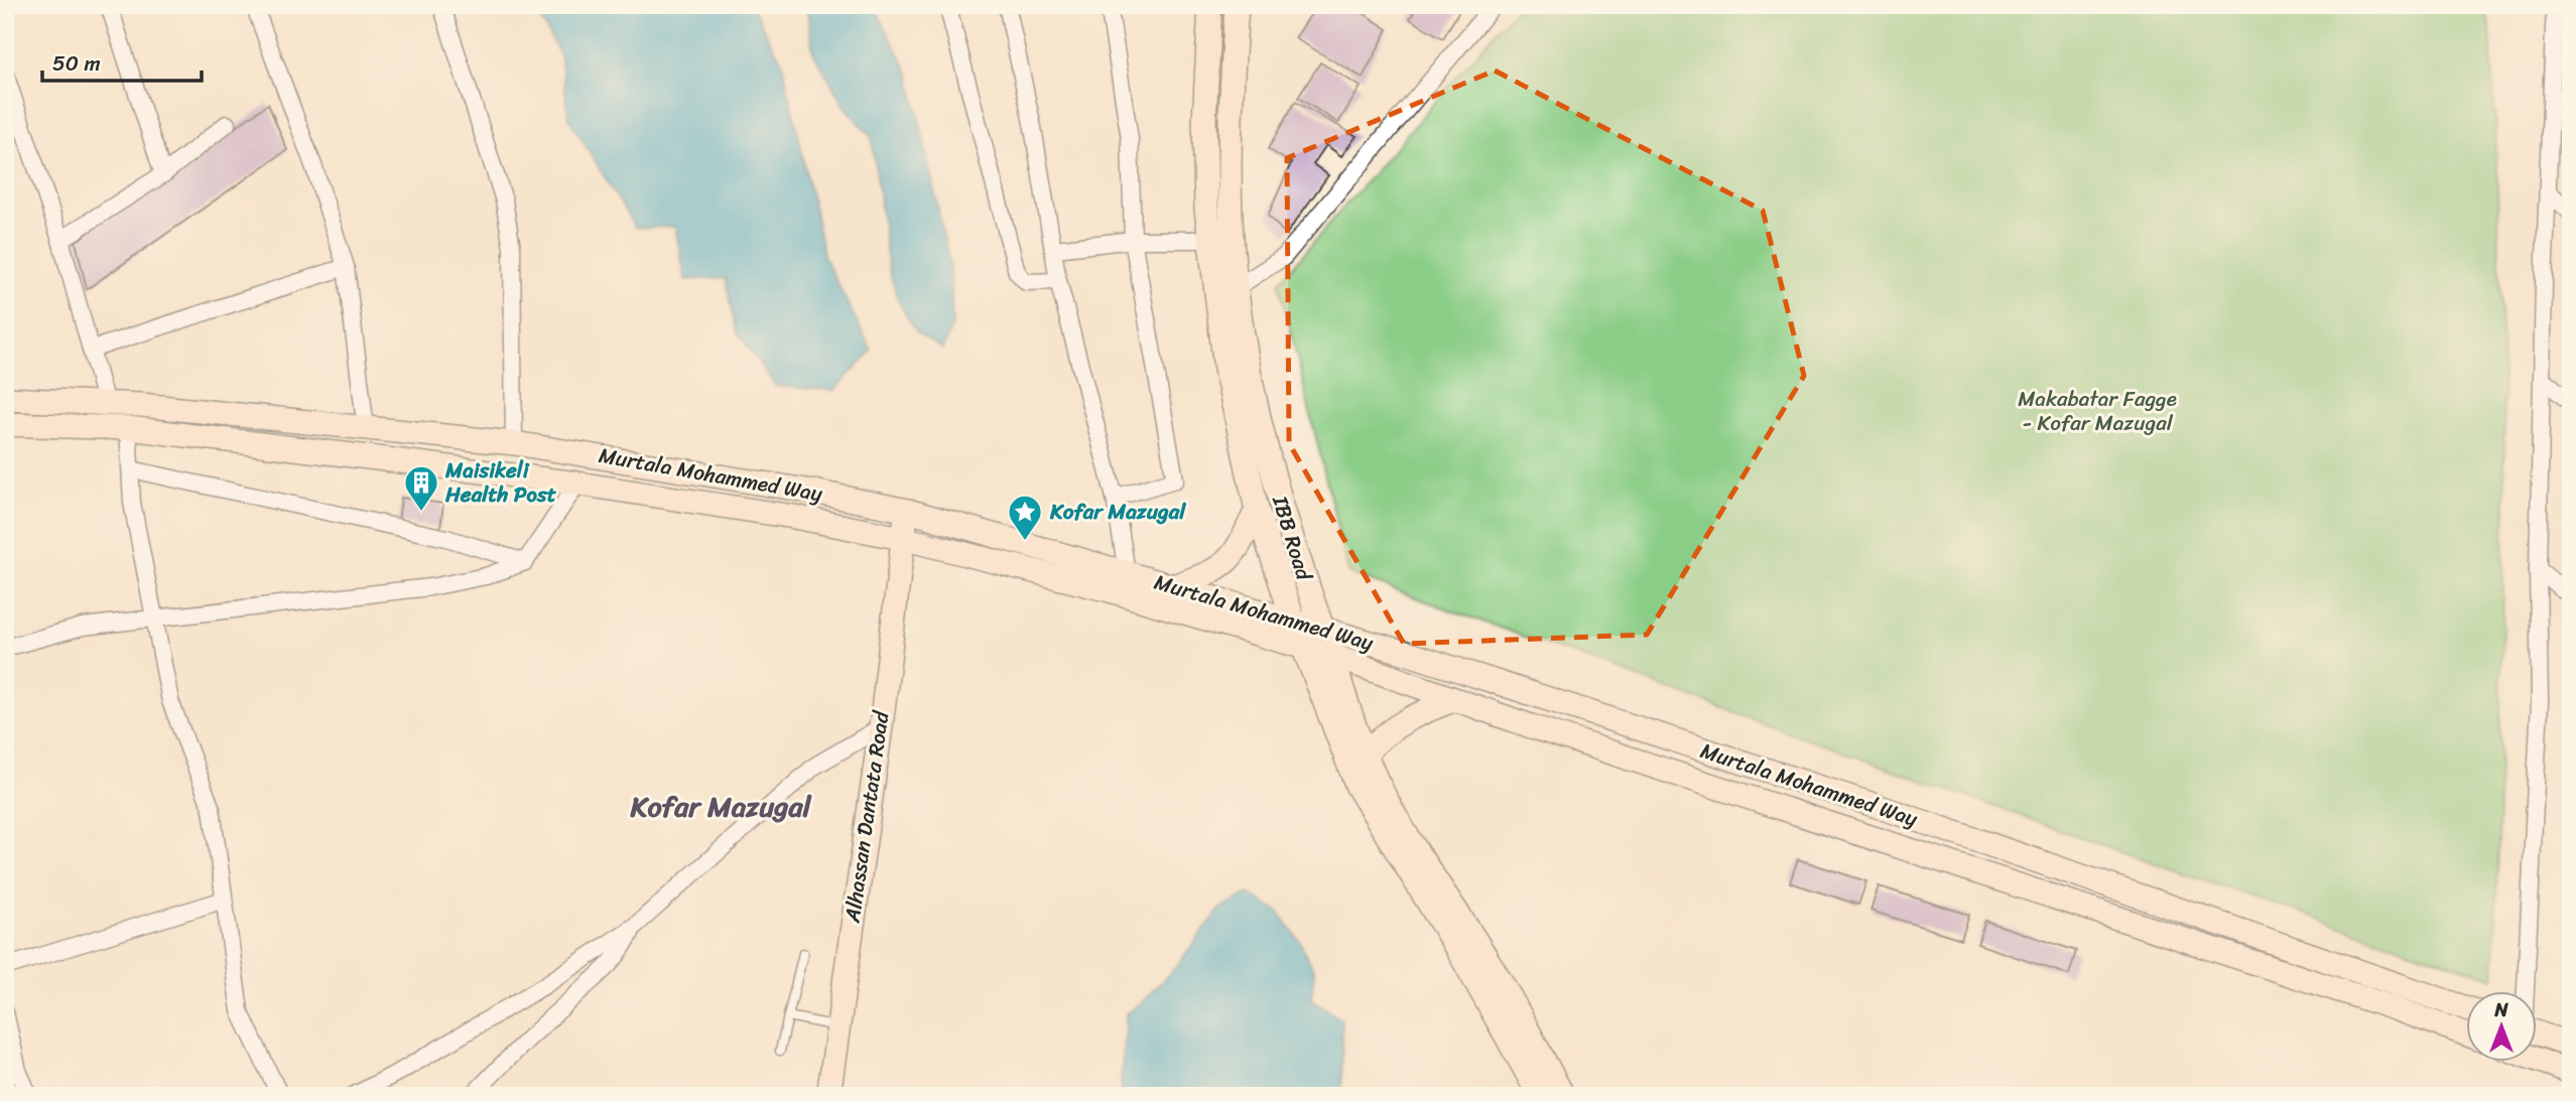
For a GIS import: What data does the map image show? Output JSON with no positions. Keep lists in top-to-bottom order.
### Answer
{
  "streets": {
    "main road": ["Murtala Mohammed Way", "IBB Road", "Alhassan Dantata Road"]
  },
  "crossings": [
    ["Murtala Mohammed Way", "IBB Road"],
    ["Murtala Mohammed Way", "Alhassan Dantata Road"]
  ],
  "districts": ["Kofar Mazugal"],
  "parks": ["Makabatar Fagge - Kofar Mazugal"],
  "places": {
    "building": ["Maisikeli Health Post"],
    "place": ["Kofar Mazugal"]
  },
  "scale_bar": "50 m",
  "north": "top"
}
